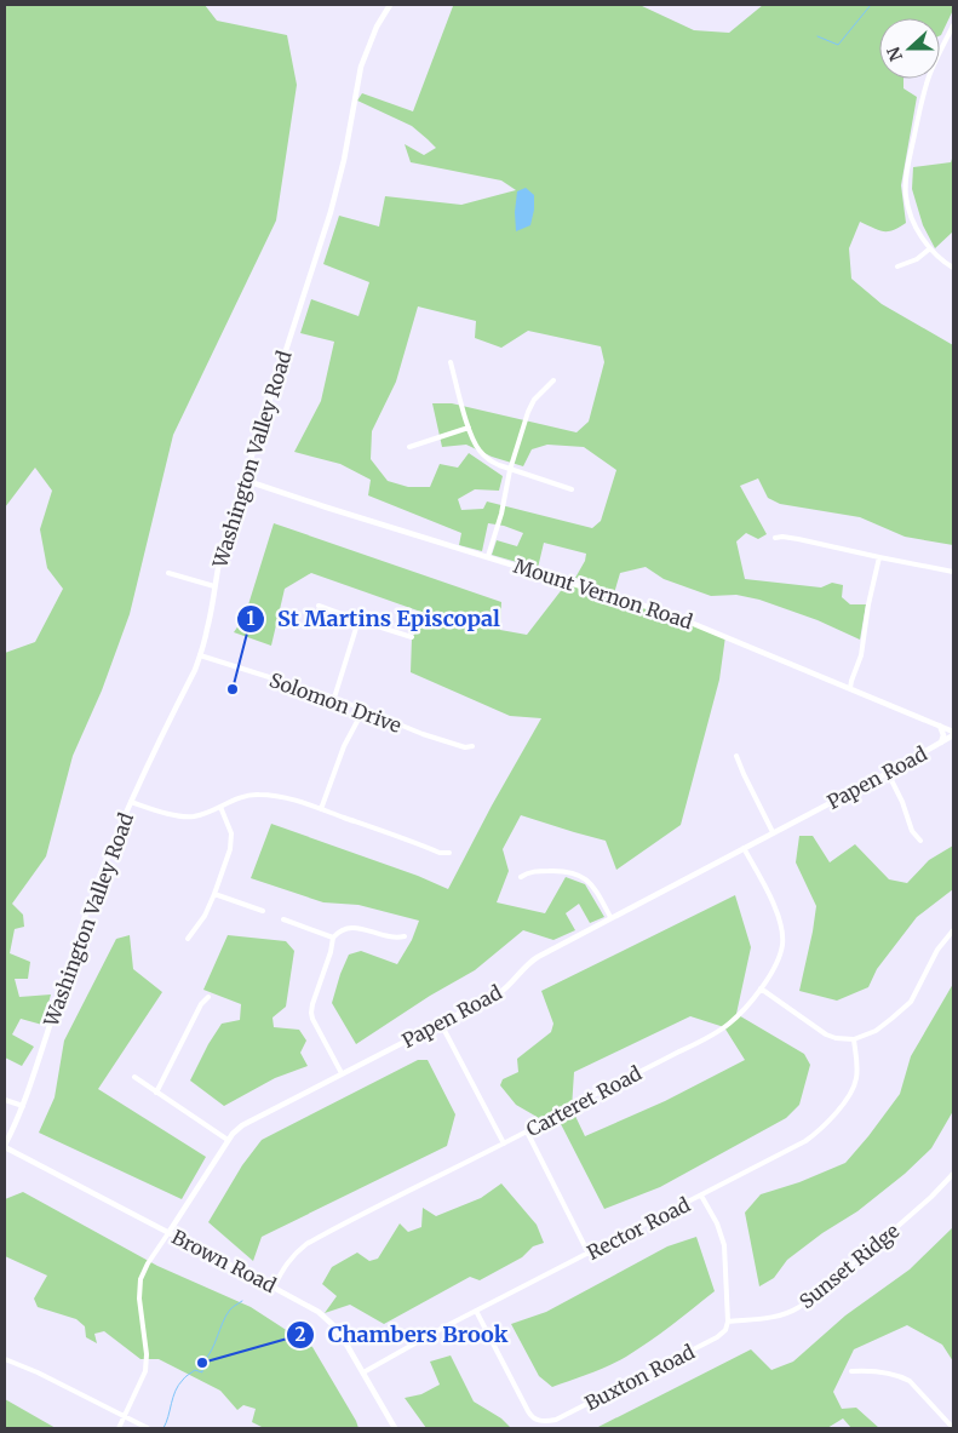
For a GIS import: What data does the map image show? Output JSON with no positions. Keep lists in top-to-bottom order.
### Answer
{
  "streets": {
    "street": [
      "Washington Valley Road",
      "Mount Vernon Road",
      "Solomon Drive",
      "Papen Road",
      "Carteret Road",
      "Rector Road",
      "Brown Road",
      "Sunset Ridge",
      "Buxton Road"
    ]
  },
  "crossings": [
    ["Washington Valley Road", "Mount Vernon Road"],
    ["Washington Valley Road", "Solomon Drive"],
    ["Washington Valley Road", "Brown Road"],
    ["Mount Vernon Road", "Papen Road"],
    ["Papen Road", "Carteret Road"],
    ["Papen Road", "Brown Road"],
    ["Carteret Road", "Brown Road"],
    ["Rector Road", "Brown Road"],
    ["Rector Road", "Buxton Road"],
    ["Sunset Ridge", "Buxton Road"]
  ],
  "places": ["St Martins Episcopal", "Chambers Brook"],
  "north": "left"
}
